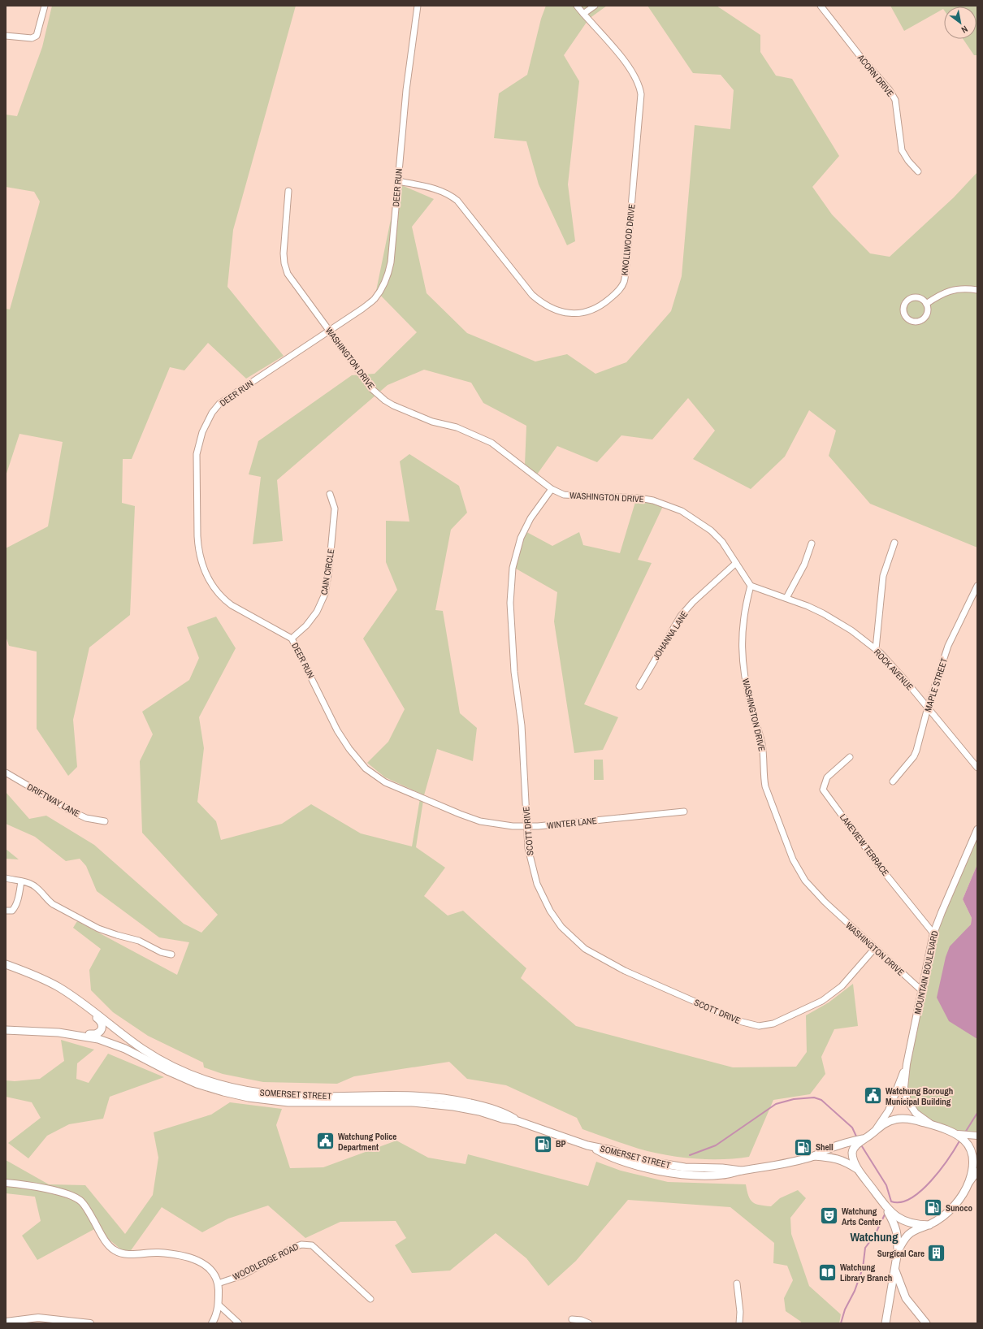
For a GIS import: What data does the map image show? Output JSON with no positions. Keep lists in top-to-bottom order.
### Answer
{
  "streets": {
    "main road": ["SOMERSET STREET"],
    "street": [
      "ACORN DRIVE",
      "DEER RUN",
      "KNOLLWOOD DRIVE",
      "WASHINGTON DRIVE",
      "CAIN CIRCLE",
      "JOHANNA LANE",
      "ROCK AVENUE",
      "MAPLE STREET",
      "DRIFTWAY LANE",
      "WINTER LANE",
      "SCOTT DRIVE",
      "LAKEVIEW TERRACE",
      "MOUNTAIN BOULEVARD",
      "WOODLEDGE ROAD"
    ]
  },
  "crossings": [
    ["DEER RUN", "KNOLLWOOD DRIVE"],
    ["DEER RUN", "WASHINGTON DRIVE"],
    ["DEER RUN", "CAIN CIRCLE"],
    ["DEER RUN", "WINTER LANE"],
    ["WASHINGTON DRIVE", "JOHANNA LANE"],
    ["WASHINGTON DRIVE", "ROCK AVENUE"],
    ["WASHINGTON DRIVE", "SCOTT DRIVE"],
    ["WASHINGTON DRIVE", "MOUNTAIN BOULEVARD"],
    ["ROCK AVENUE", "MAPLE STREET"],
    ["WINTER LANE", "SCOTT DRIVE"],
    ["LAKEVIEW TERRACE", "MOUNTAIN BOULEVARD"],
    ["MOUNTAIN BOULEVARD", "SOMERSET STREET"]
  ],
  "districts": ["Watchung"],
  "places": {
    "public building": ["Watchung Borough Municipal Building", "Watchung Police Department"],
    "fuel station": ["BP", "Shell", "Sunoco"],
    "theatre": ["Watchung Arts Center"],
    "building": ["Surgical Care"],
    "library": ["Watchung Library Branch"]
  },
  "north": "bottom right"
}
